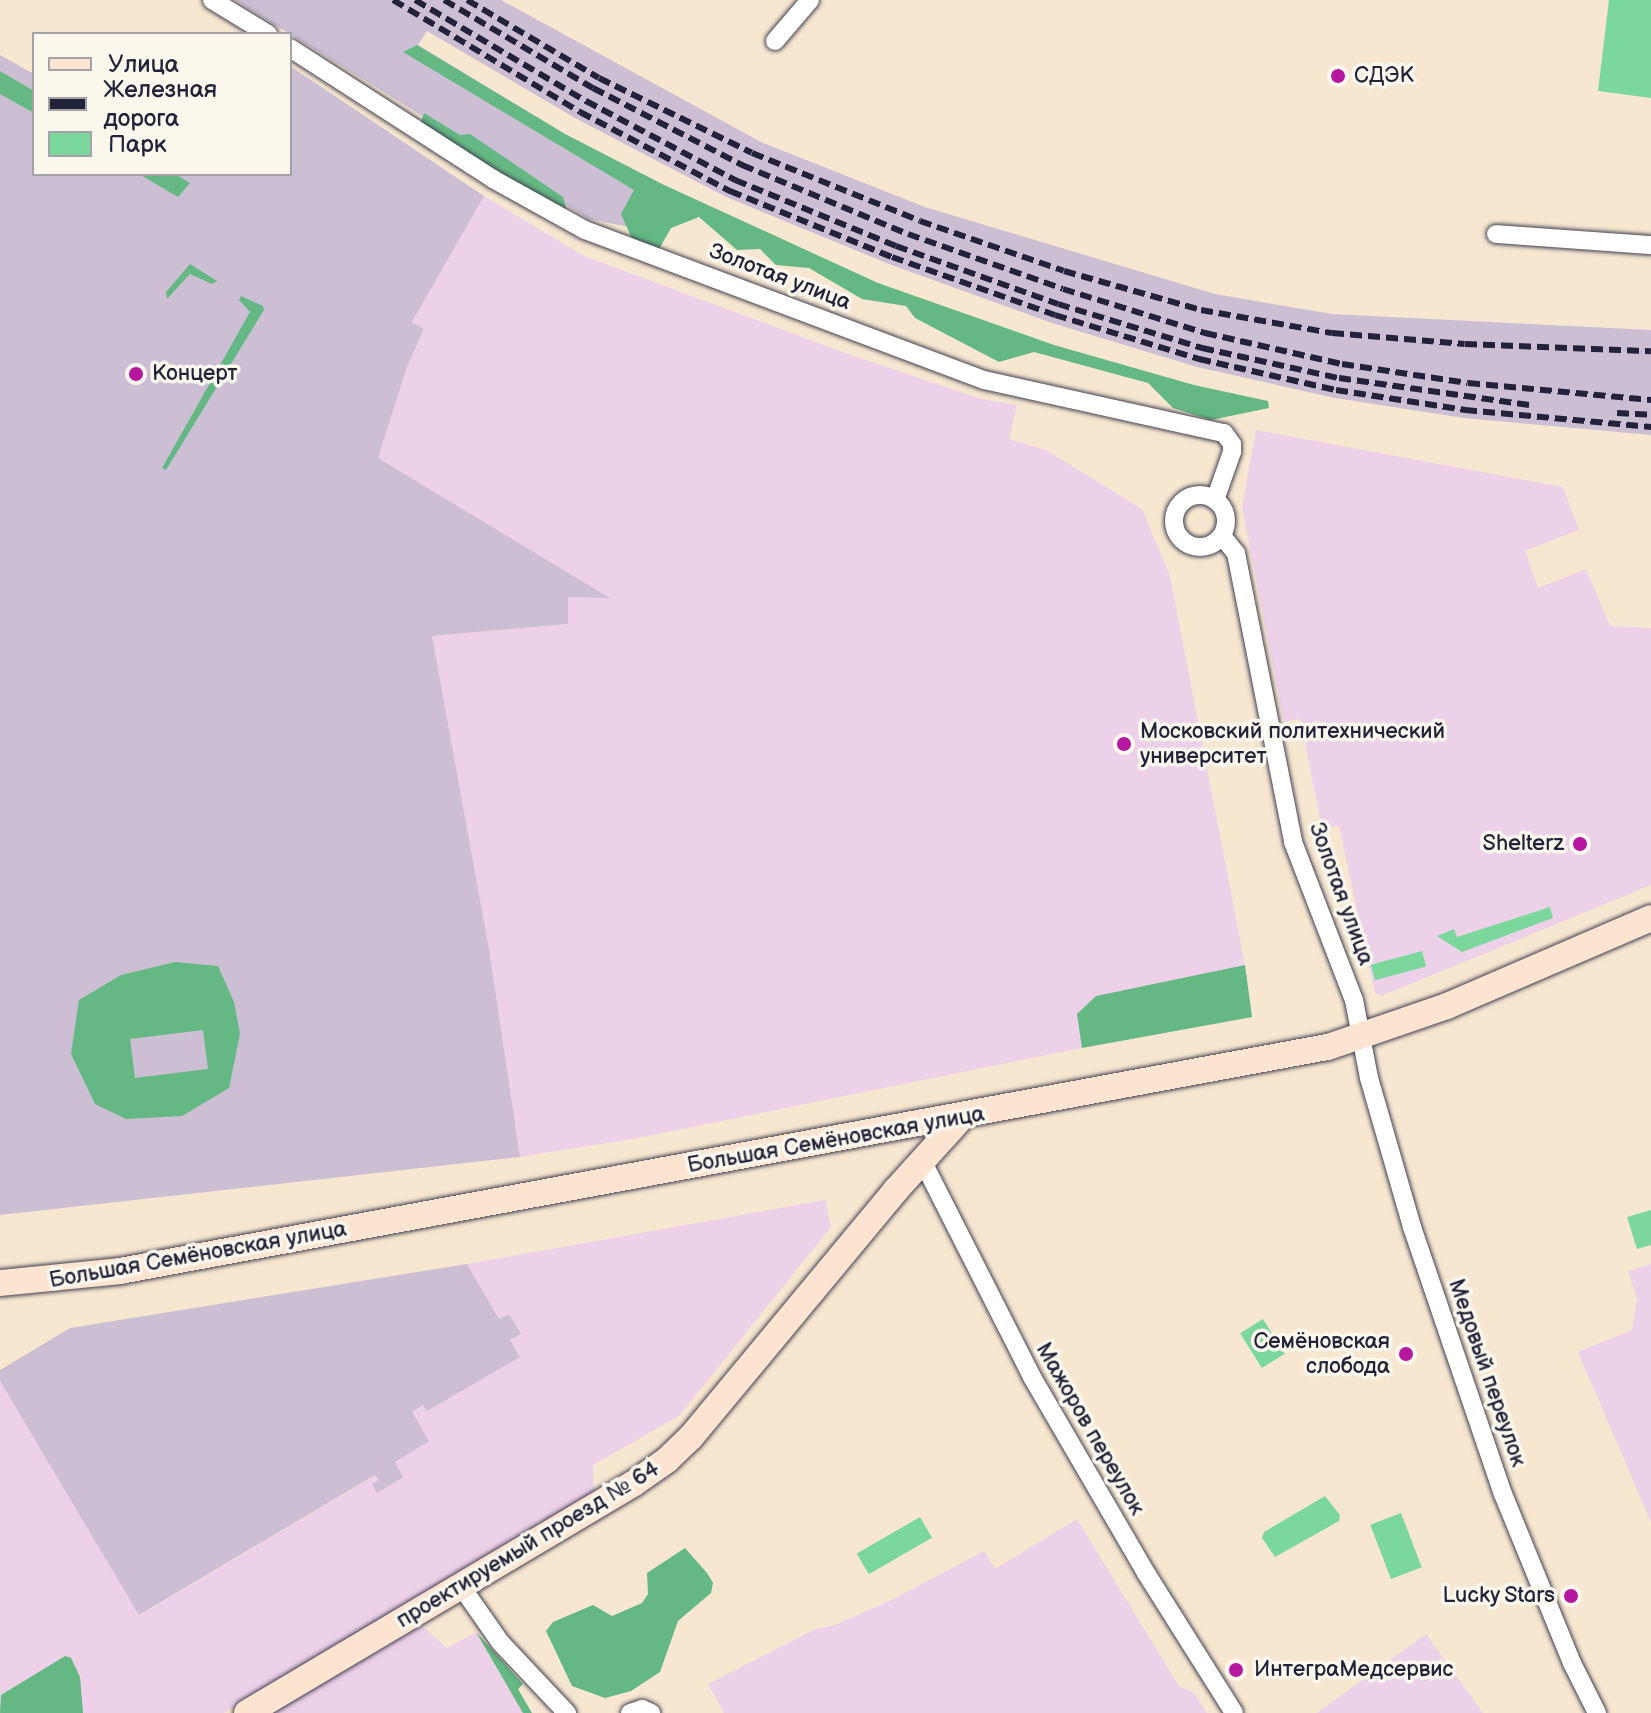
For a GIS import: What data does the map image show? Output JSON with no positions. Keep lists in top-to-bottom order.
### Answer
{
  "streets": {
    "main road": ["Большая Семёновская улица", "проектируемый проезд № 64"],
    "street": ["Золотая улица", "Медовый переулок", "Мажоров переулок"]
  },
  "crossings": [
    ["Золотая улица", "Большая Семёновская улица"],
    ["Золотая улица", "Медовый переулок"],
    ["Большая Семёновская улица", "Медовый переулок"],
    ["Большая Семёновская улица", "проектируемый проезд № 64"],
    ["Мажоров переулок", "проектируемый проезд № 64"]
  ],
  "places": [
    "СДЭК",
    "Концерт",
    "Московский политехнический университет",
    "Shelterz",
    "Семёновская слобода",
    "Lucky Stars",
    "ИнтеграМедсервис"
  ],
  "legend": ["Улица", "Железная дорога", "Парк"]
}
